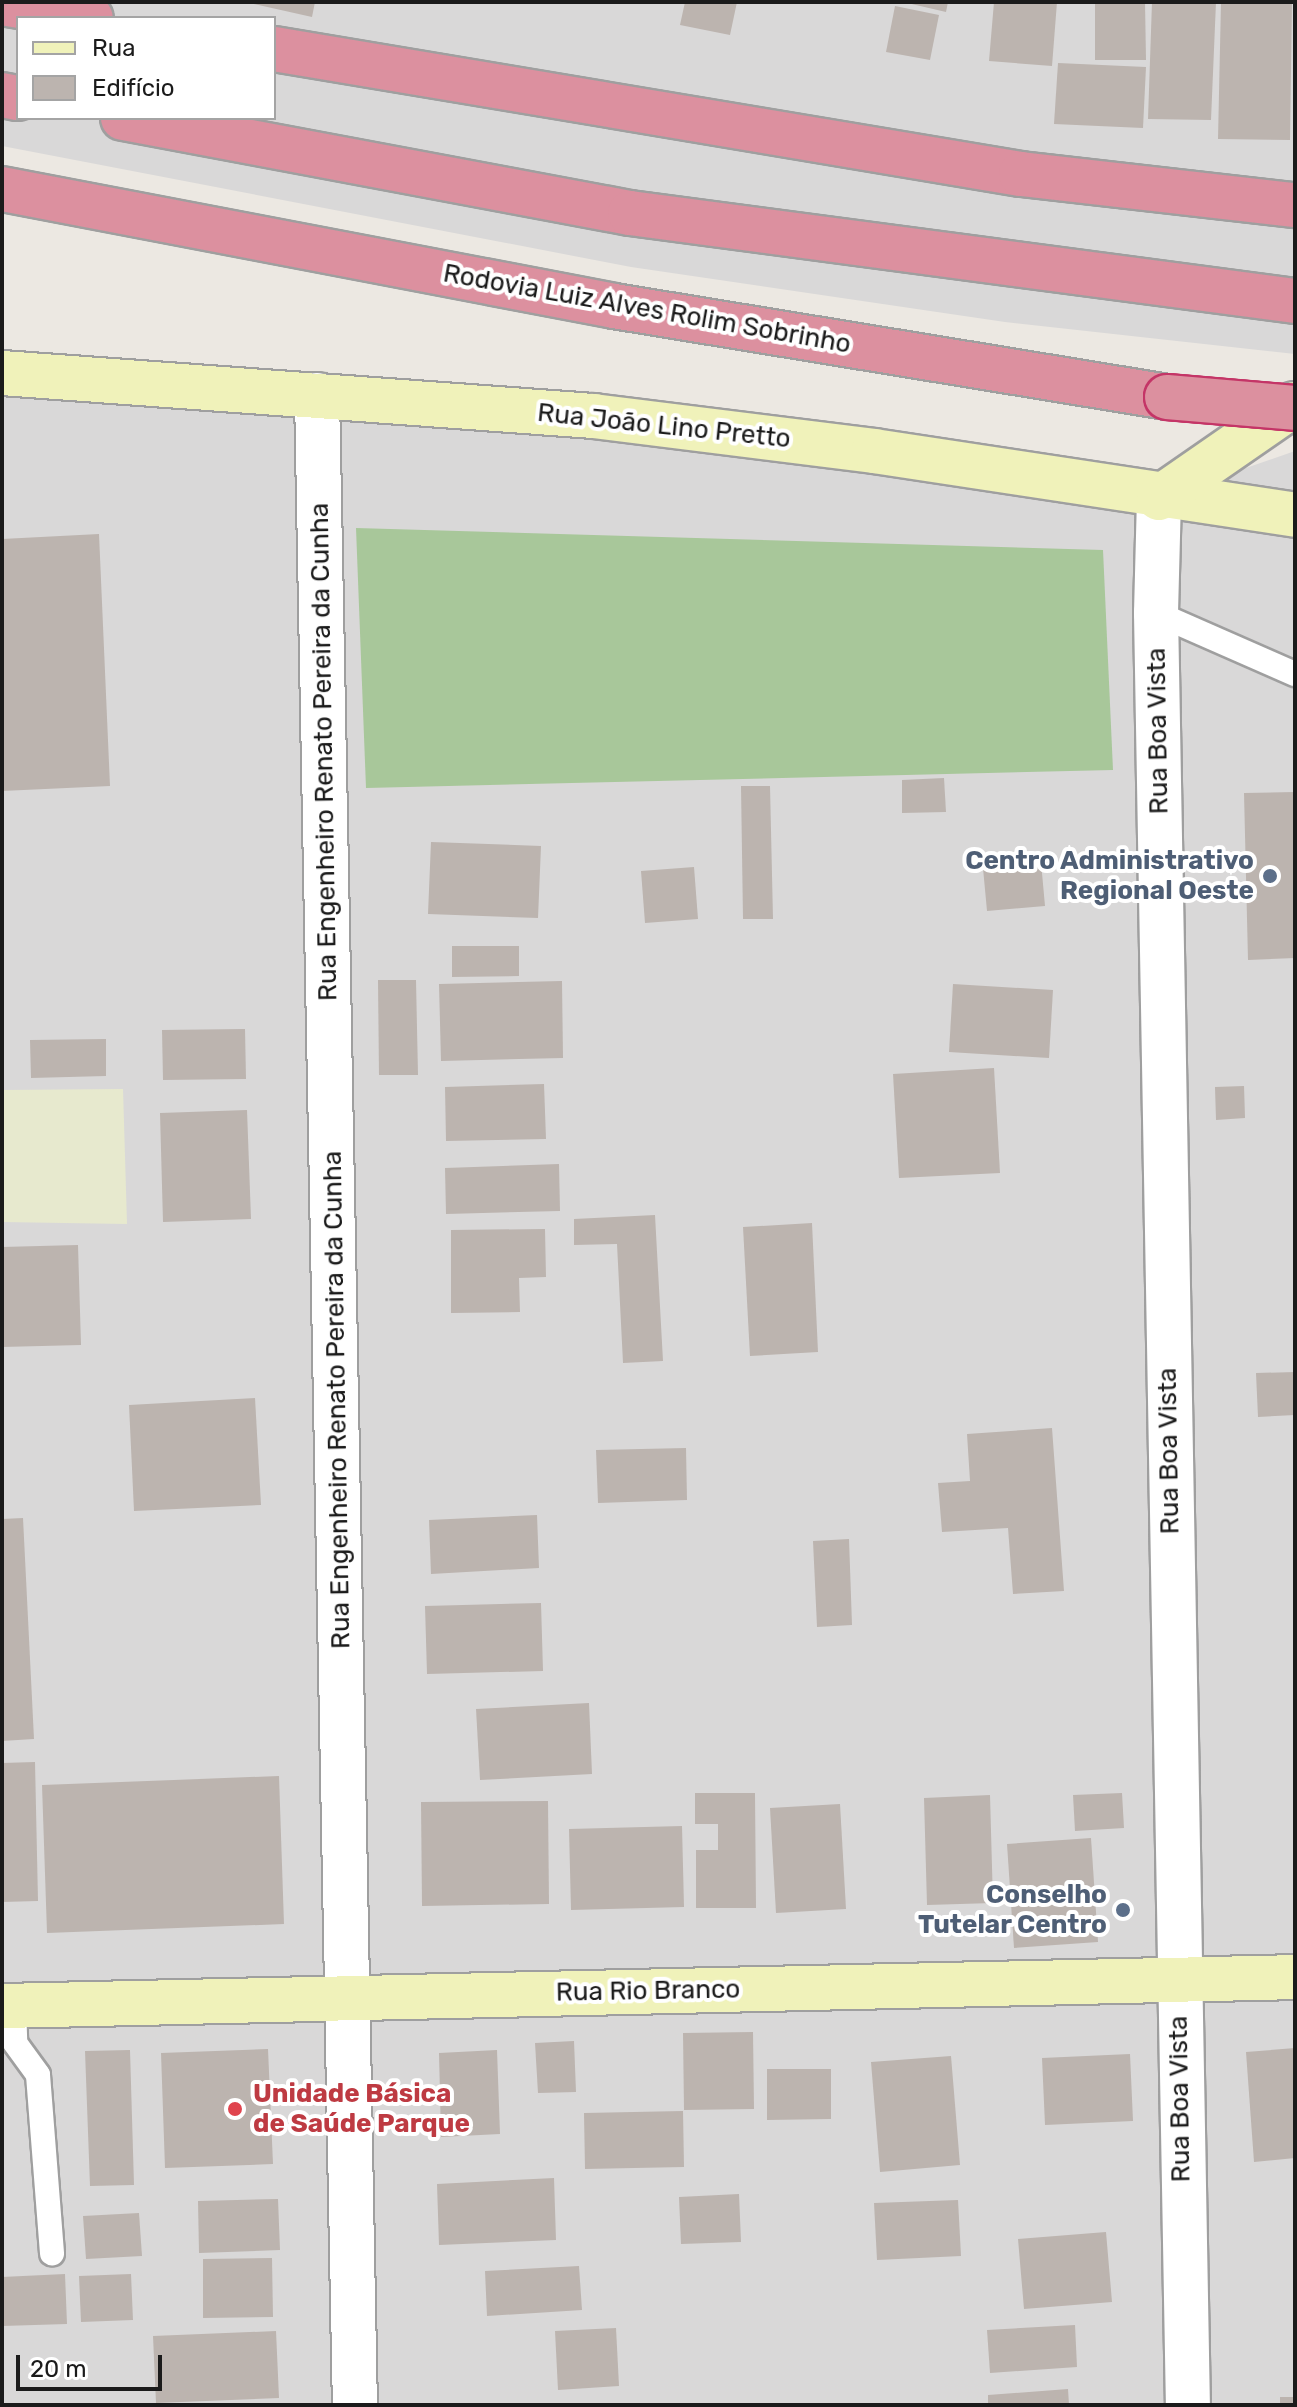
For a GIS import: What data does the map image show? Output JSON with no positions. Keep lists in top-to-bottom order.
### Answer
{
  "streets": {
    "highway": ["Rodovia Luiz Alves Rolim Sobrinho"],
    "street": [
      "Rua João Lino Pretto",
      "Rua Boa Vista",
      "Rua Engenheiro Renato Pereira da Cunha",
      "Rua Rio Branco"
    ]
  },
  "crossings": [
    ["Rua João Lino Pretto", "Rua Boa Vista"],
    ["Rua João Lino Pretto", "Rua Engenheiro Renato Pereira da Cunha"],
    ["Rua Boa Vista", "Rua Rio Branco"],
    ["Rua Engenheiro Renato Pereira da Cunha", "Rua Rio Branco"]
  ],
  "places": ["Centro Administrativo Regional Oeste", "Conselho Tutelar Centro", "Unidade Básica de Saúde Parque"],
  "legend": ["Rua", "Edifício"],
  "scale_bar": "20 m"
}
